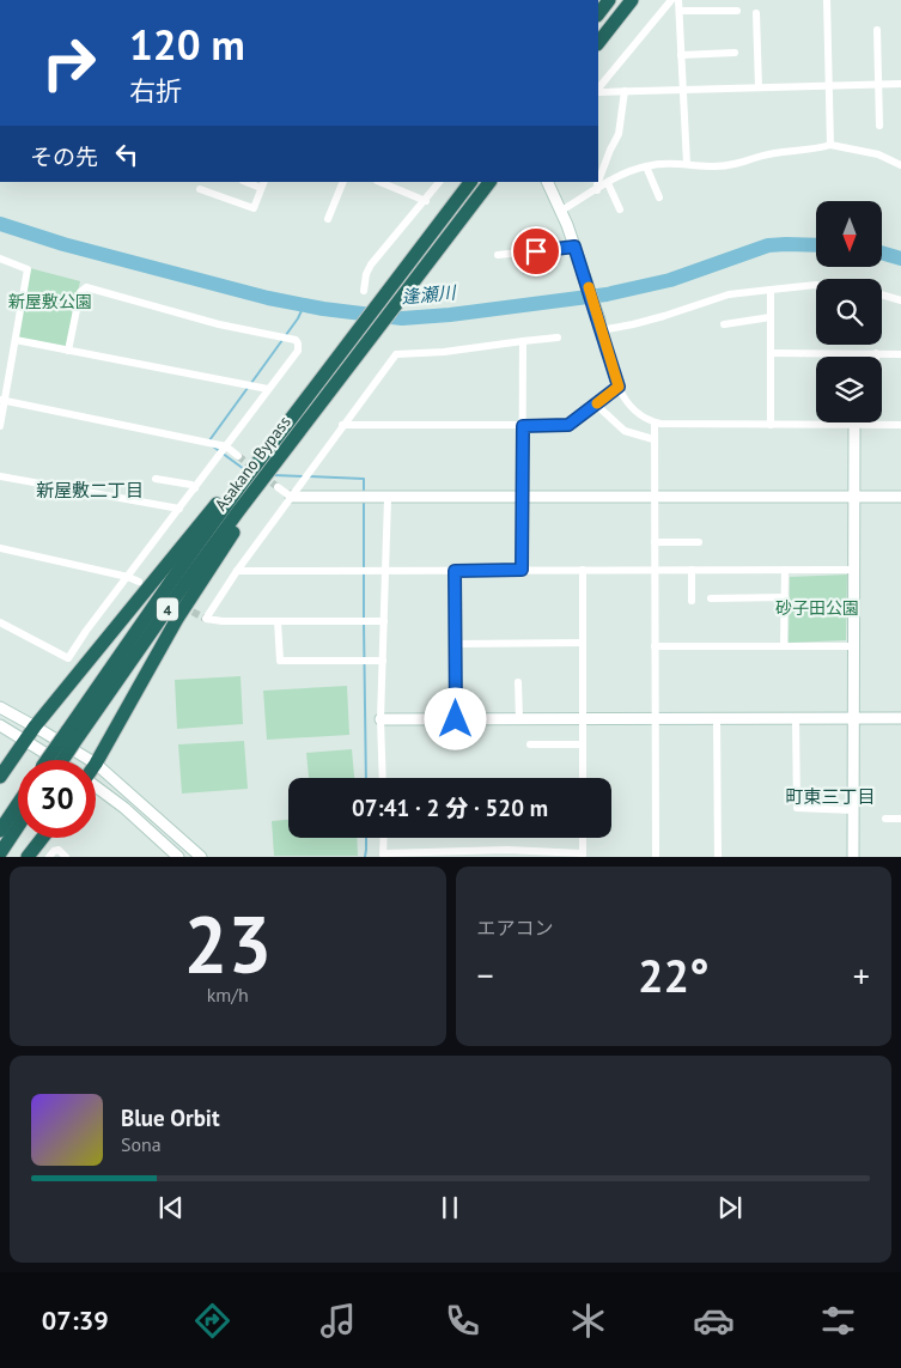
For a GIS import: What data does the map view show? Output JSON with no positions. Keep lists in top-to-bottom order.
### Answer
{
  "streets": {
    "highway": ["Asakano Bypass", "4"]
  },
  "districts": ["新屋敷二丁目", "町東三丁目"],
  "water": ["逢瀬川"],
  "parks": ["新屋敷公園", "砂子田公園"],
  "north": "bottom",
  "page": {
    "turn": ["120 m", "右折"],
    "then": "その先",
    "limit": "30",
    "trip": "07:41 · 2 分 · 520 m",
    "tile": [
      ["23", "km/h"],
      "エアコン"
    ],
    "heat": ["−", "22°", "+"],
    "song": ["Blue Orbit", "Sona"],
    "tabs": "07:39"
  }
}
